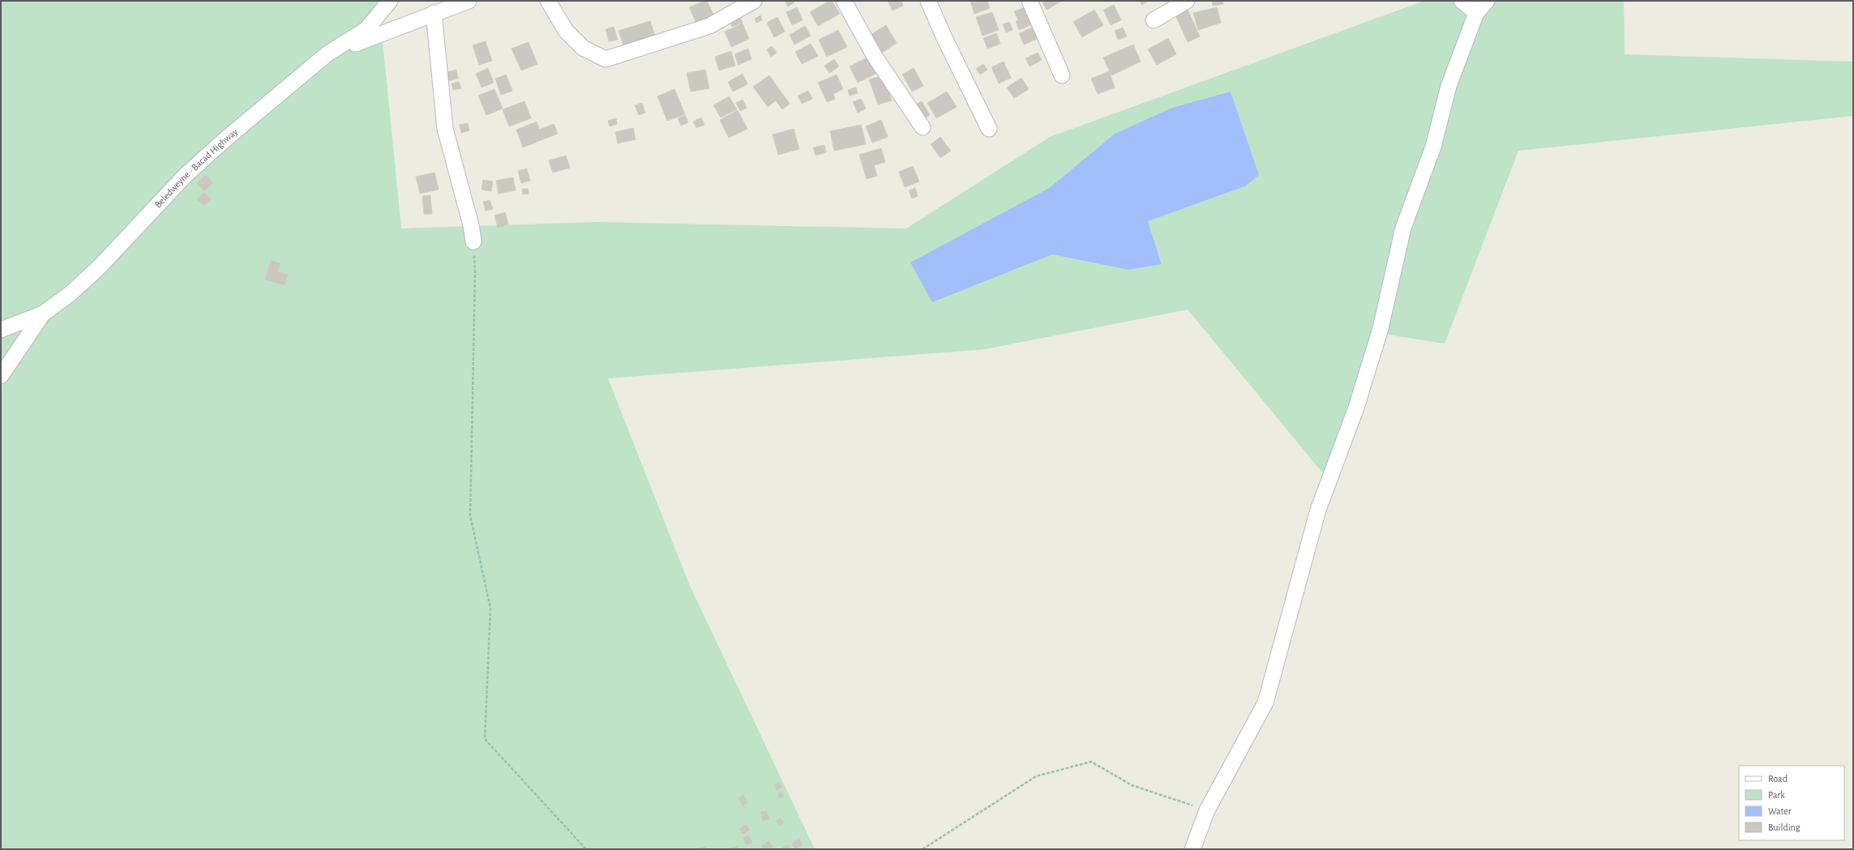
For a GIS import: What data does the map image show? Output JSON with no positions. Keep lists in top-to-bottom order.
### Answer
{
  "streets": {
    "street": ["Beledweyne - Bacad Highway"]
  },
  "legend": [
    "Road",
    "Park",
    "Water",
    "Building"
  ]
}
